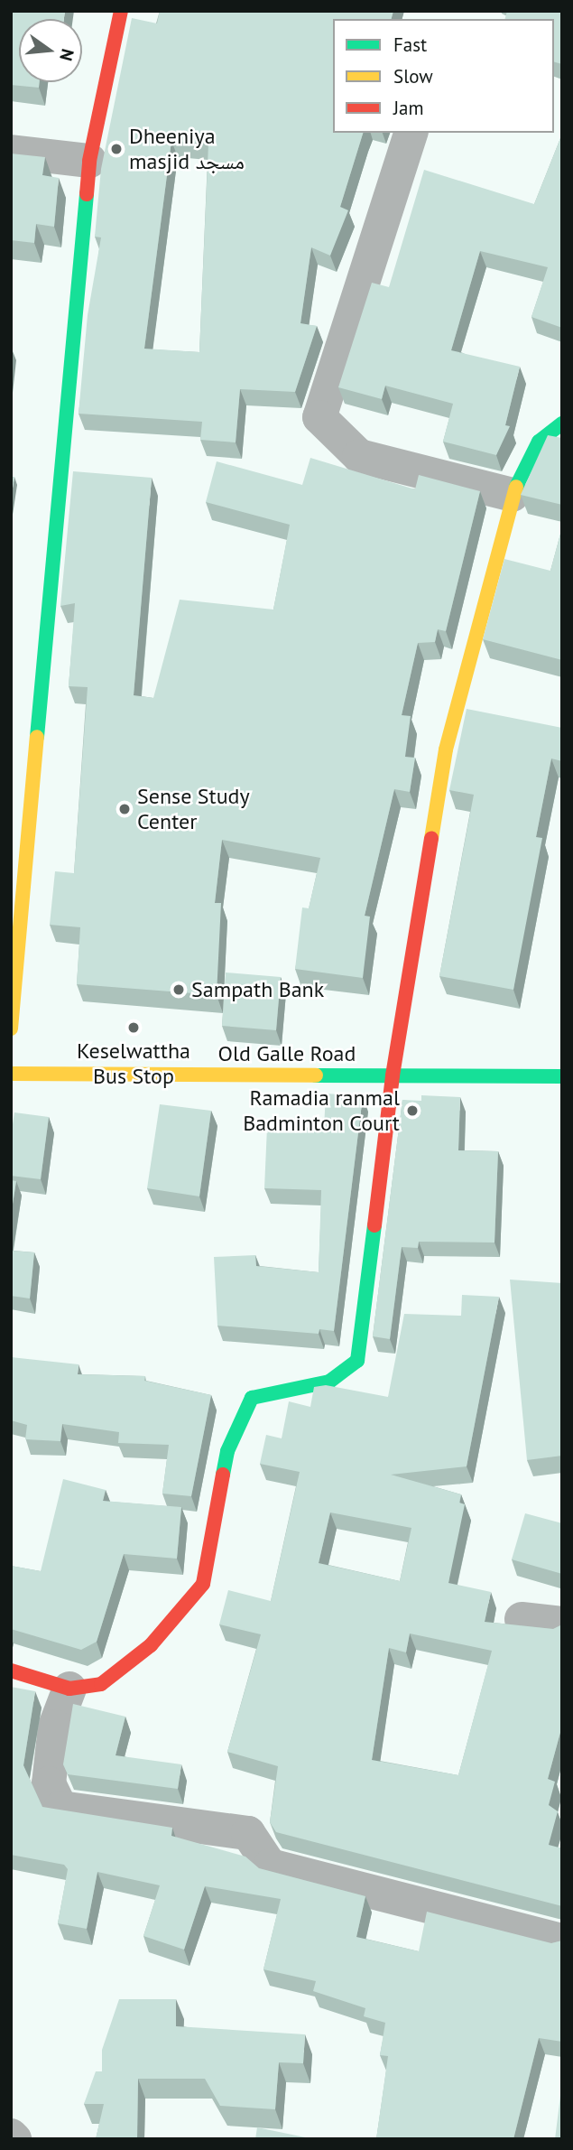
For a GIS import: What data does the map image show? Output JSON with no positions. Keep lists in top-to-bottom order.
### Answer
{
  "streets": {
    "main road": ["Old Galle Road"]
  },
  "places": [
    "Dheeniya masjid مسجد",
    "Sense Study Center",
    "Sampath Bank",
    "Keselwattha Bus Stop",
    "Ramadia ranmal Badminton Court"
  ],
  "legend": ["Fast", "Slow", "Jam"],
  "north": "right"
}
